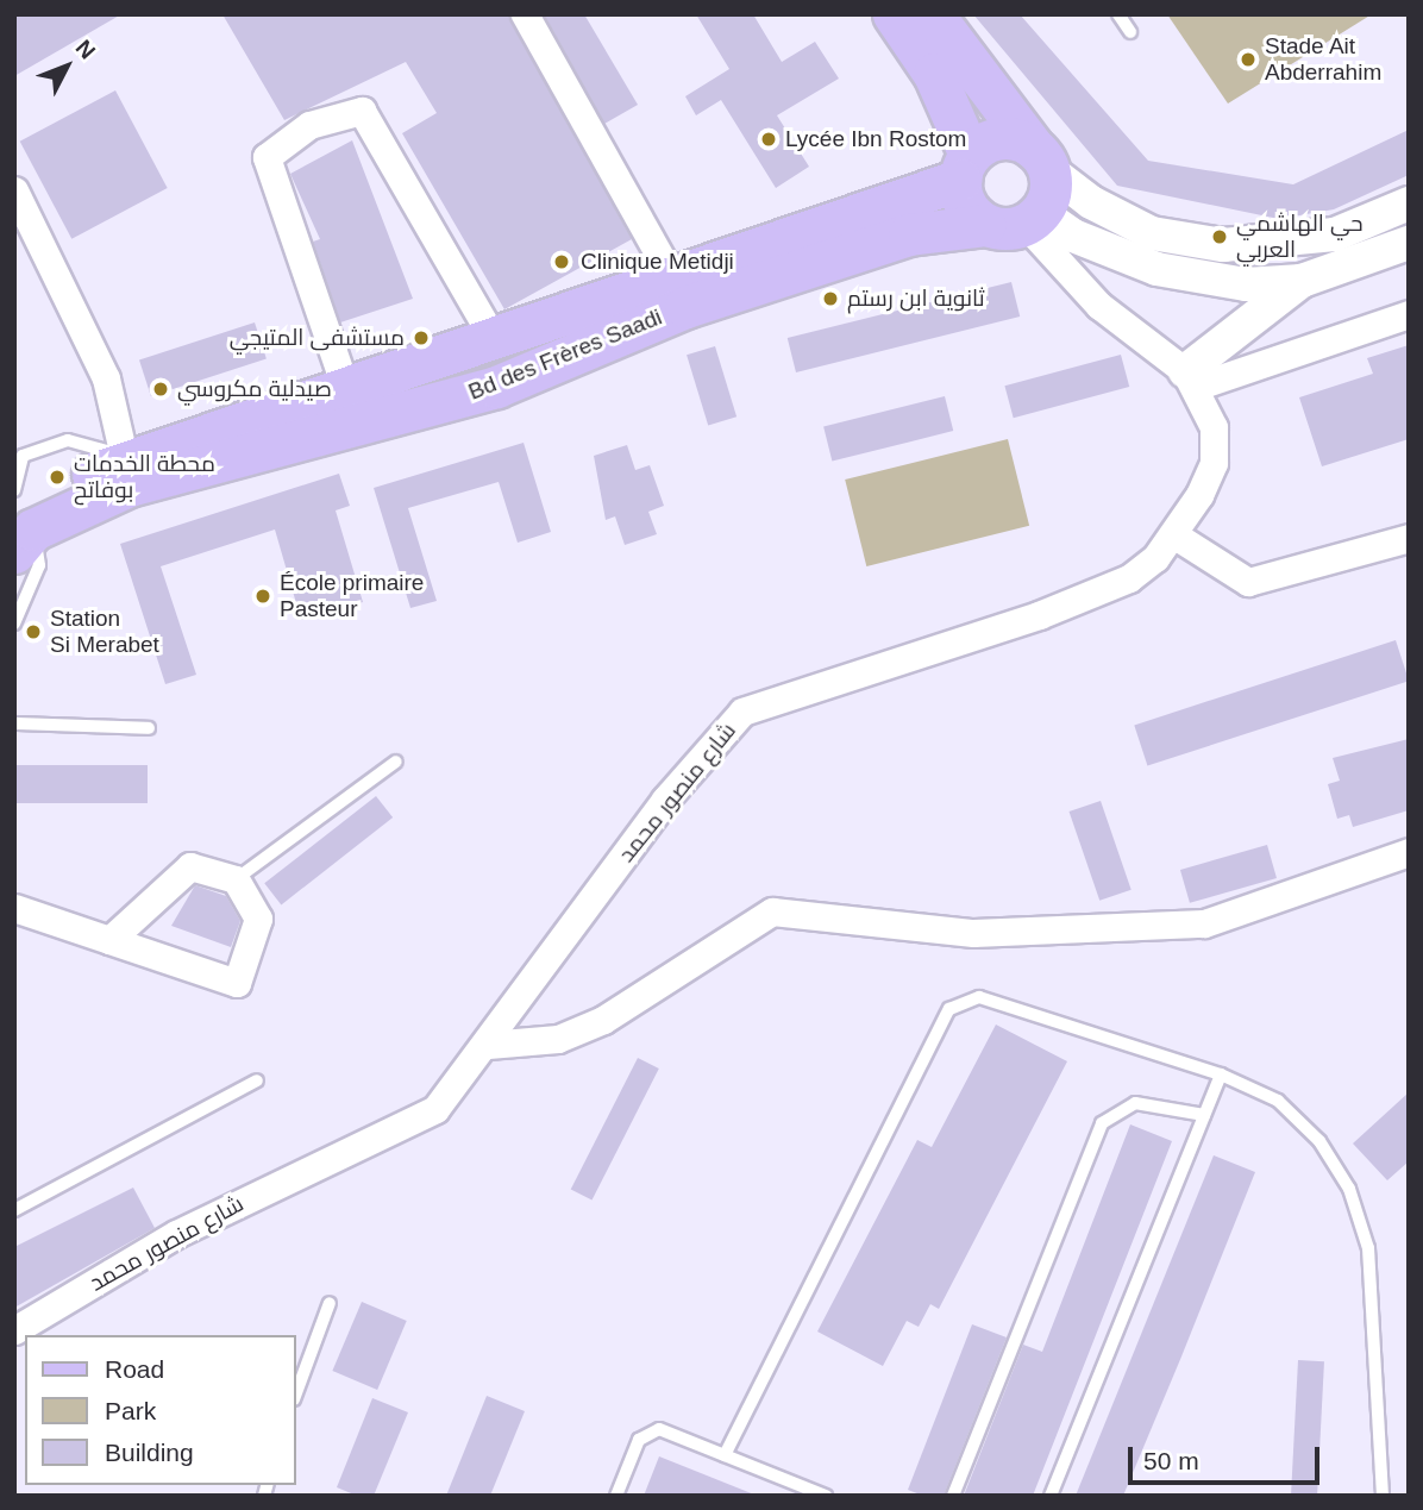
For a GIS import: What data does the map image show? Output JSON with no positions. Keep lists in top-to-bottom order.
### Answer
{
  "streets": {
    "main road": ["Bd des Frères Saadi"],
    "street": ["شارع منصور محمد"]
  },
  "crossings": [
    ["Bd des Frères Saadi", "شارع منصور محمد"]
  ],
  "places": [
    "Stade Ait Abderrahim",
    "Lycée Ibn Rostom",
    "حي الهاشمي العربي",
    "Clinique Metidji",
    "ثانوية ابن رستم",
    "مستشفى المتيجي",
    "صيدلية مكروسي",
    "محطة الخدمات بوفاتح",
    "École primaire Pasteur",
    "Station Si Merabet"
  ],
  "legend": ["Road", "Park", "Building"],
  "scale_bar": "50 m",
  "north": "top right"
}
